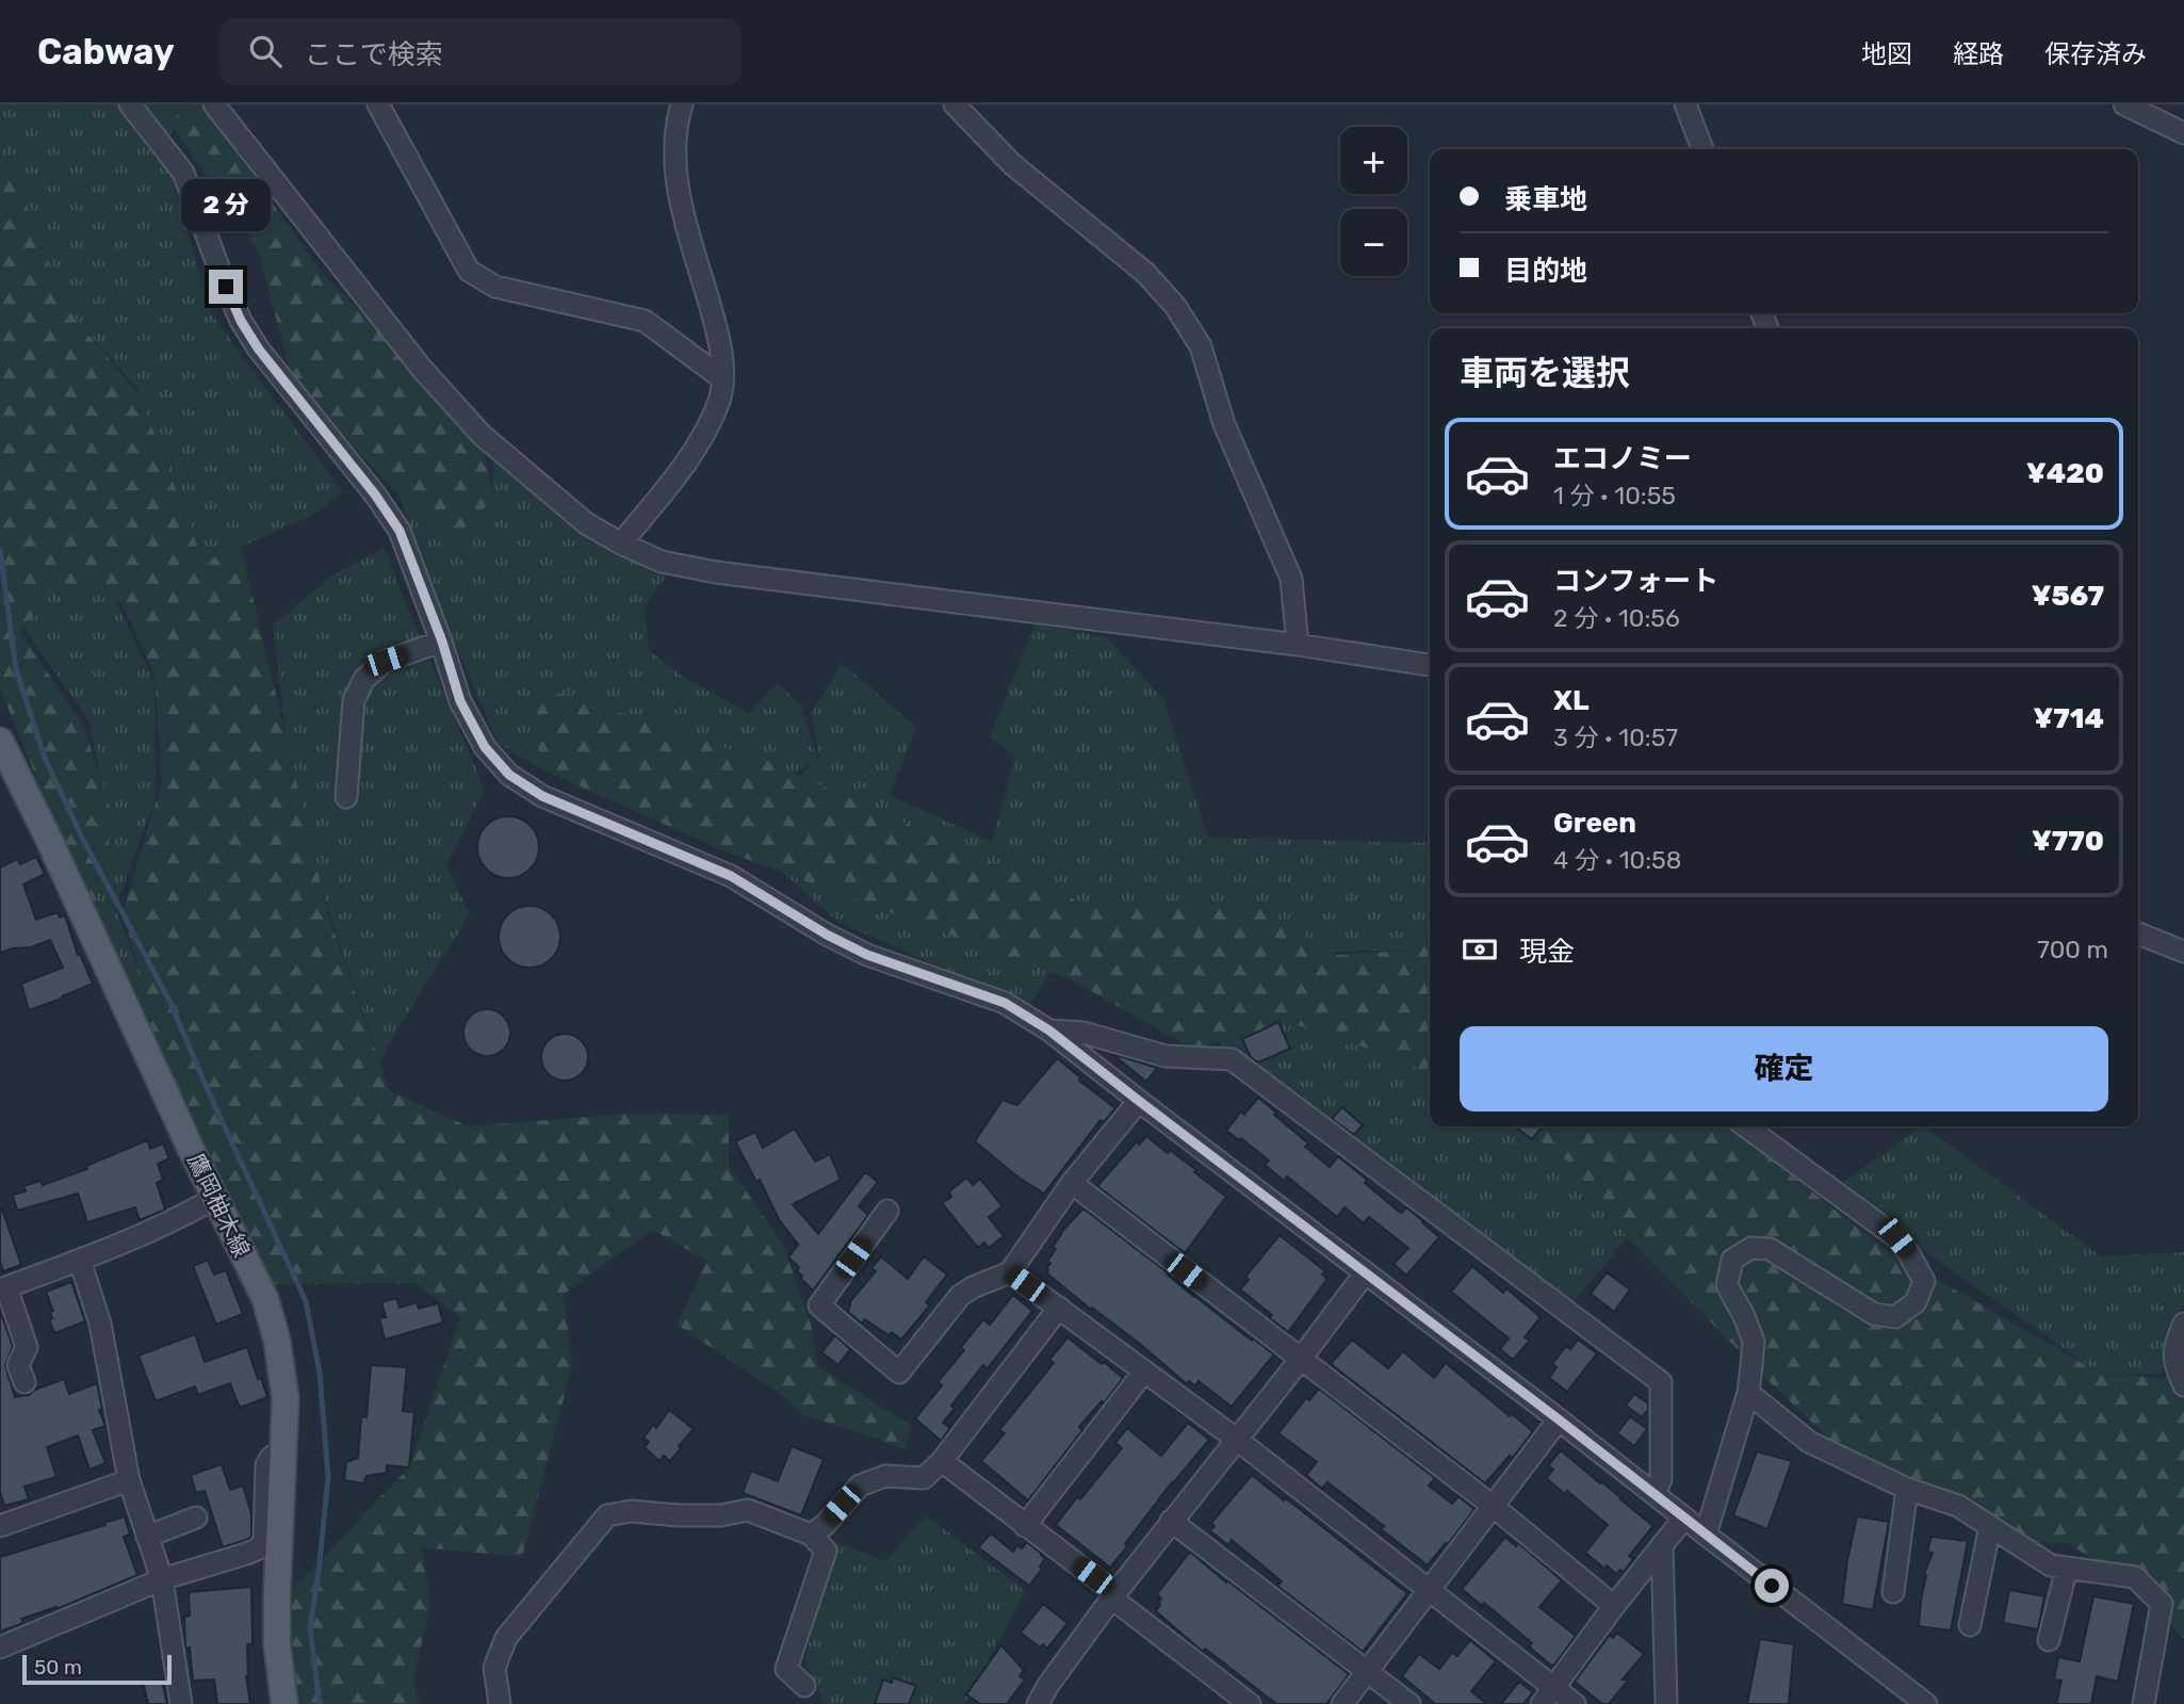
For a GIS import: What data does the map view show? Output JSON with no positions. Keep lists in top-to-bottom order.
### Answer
{
  "streets": {
    "main road": ["鷹岡柚木線"]
  },
  "scale_bar": "50 m",
  "page": {
    "header": "Cabway",
    "search": "ここで検索",
    "nav": ["地図", "経路", "保存済み"],
    "map_buttons": ["+", "−"],
    "banner": ["乗車地", "目的地"],
    "bubble": "2 分",
    "heading": "車両を選択",
    "list": [
      {
        "name": "エコノミー",
        "note": "1 分 · 10:55",
        "value": "¥420"
      },
      {
        "name": "コンフォート",
        "note": "2 分 · 10:56",
        "value": "¥567"
      },
      {
        "name": "XL",
        "note": "3 分 · 10:57",
        "value": "¥714"
      },
      {
        "name": "Green",
        "note": "4 分 · 10:58",
        "value": "¥770"
      }
    ],
    "pay": ["現金", "700 m"],
    "buttons": "確定",
    "scale": "50 m"
  }
}
